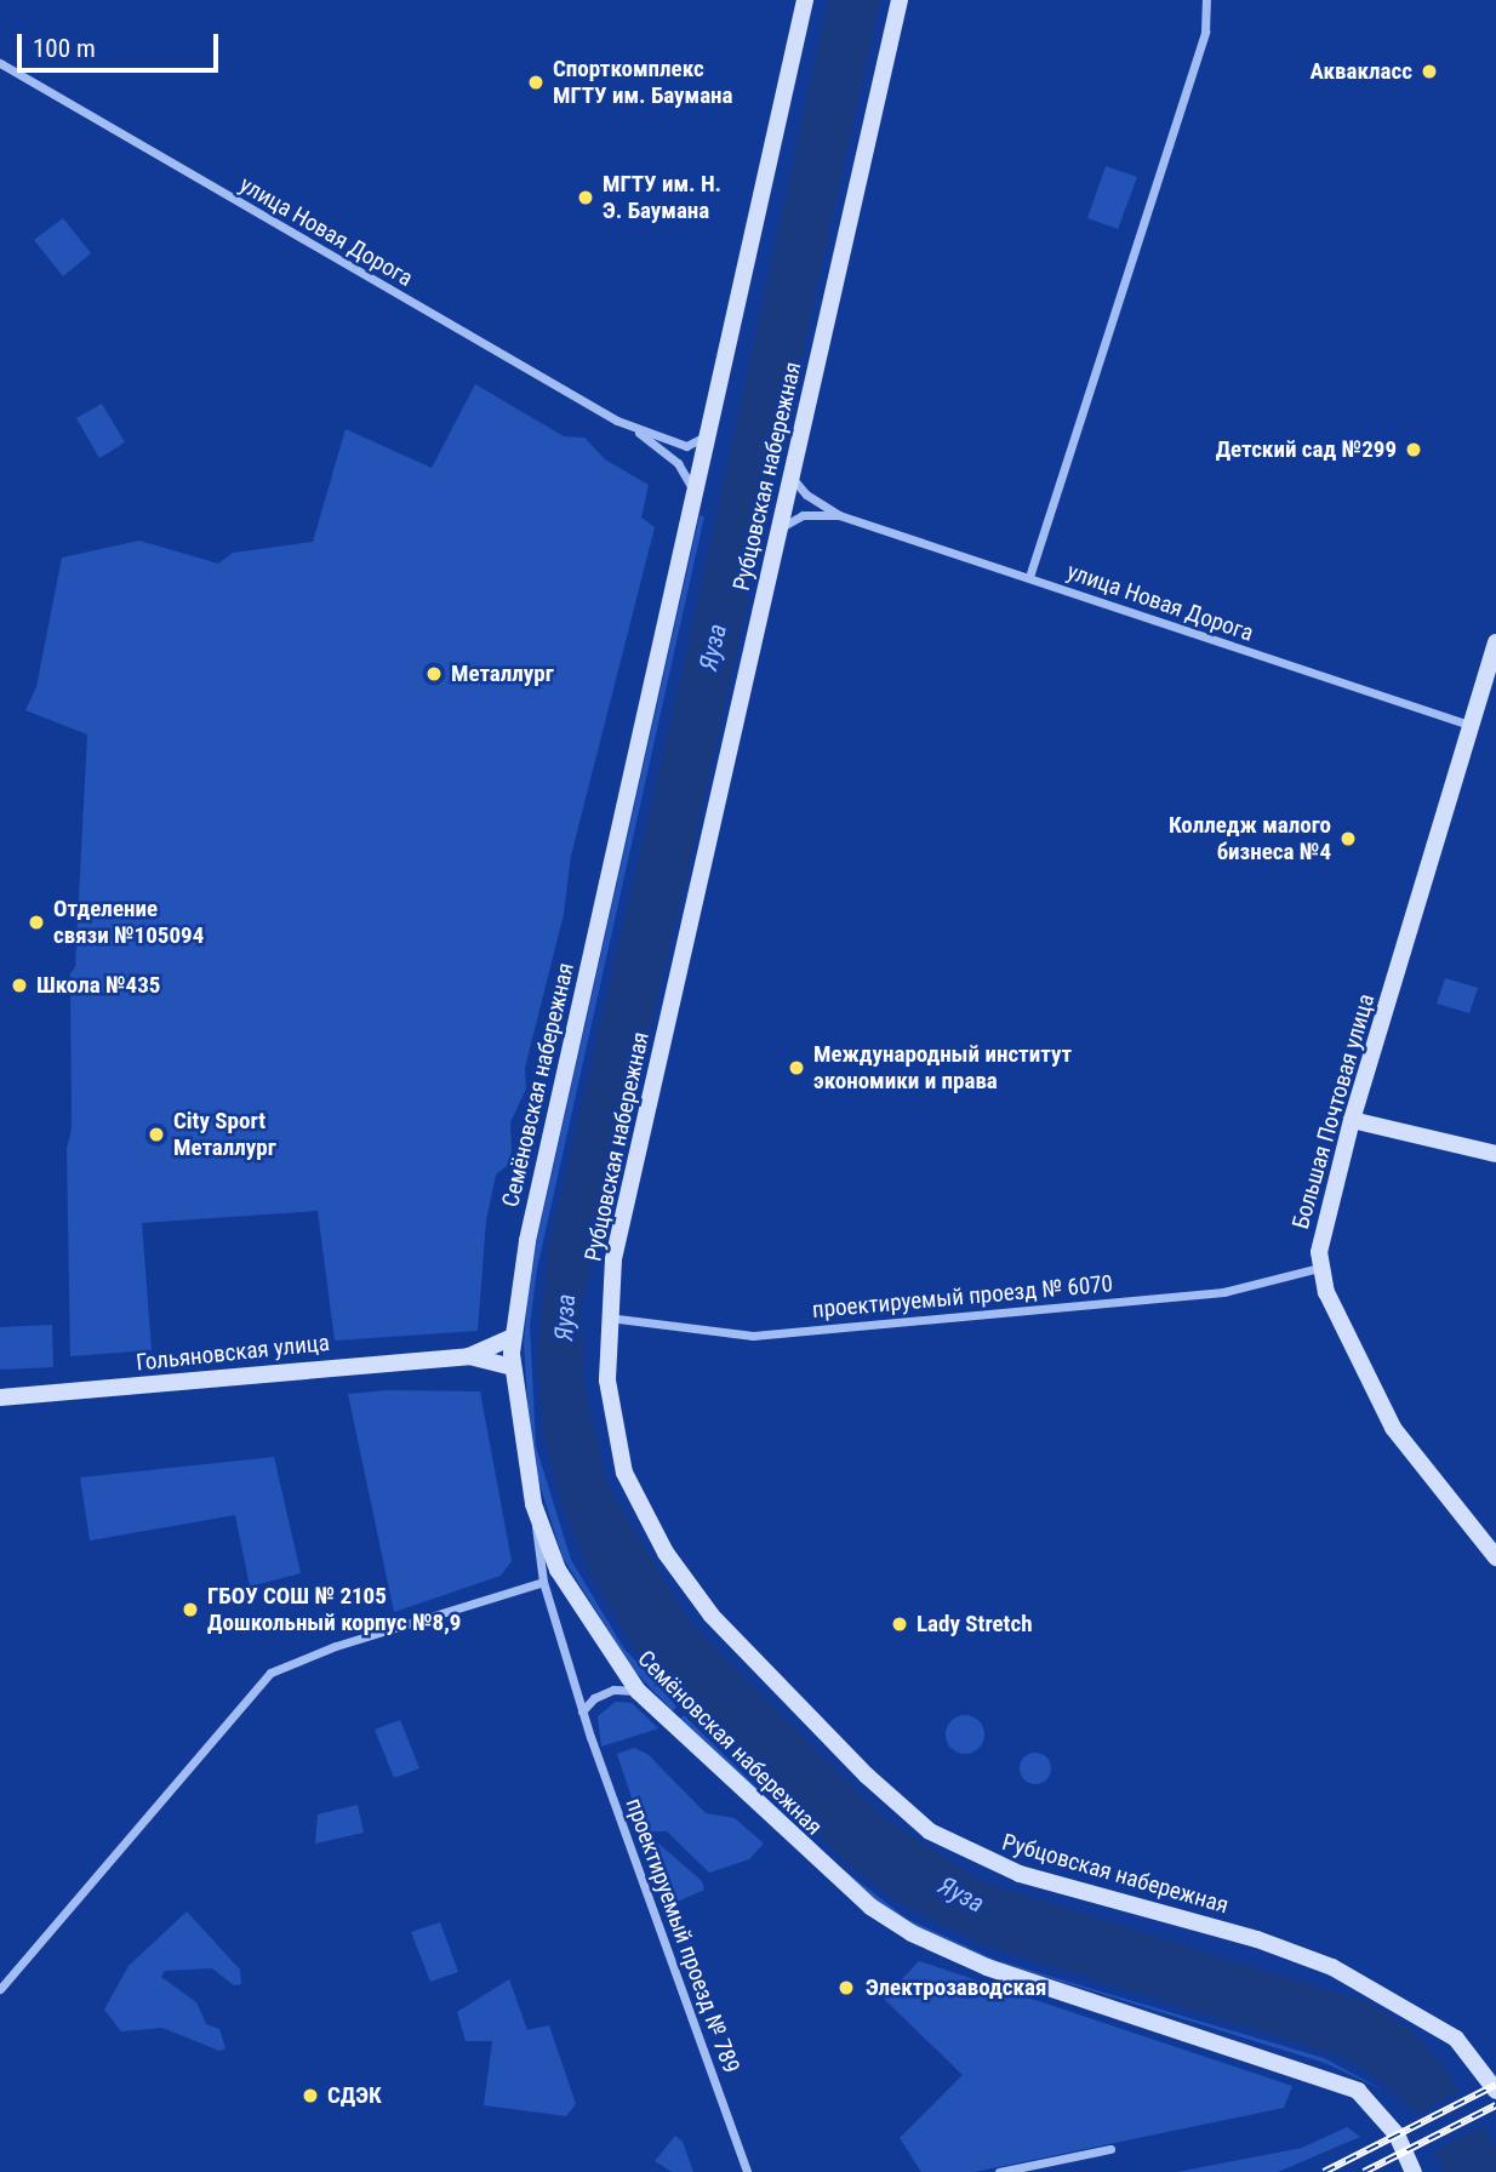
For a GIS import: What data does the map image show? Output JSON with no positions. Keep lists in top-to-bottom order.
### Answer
{
  "streets": {
    "main road": [
      "Рубцовская набережная",
      "Семёновская набережная",
      "Большая Почтовая улица",
      "Гольяновская улица"
    ],
    "street": ["улица Новая Дорога", "проектируемый проезд № 6070", "проектируемый проезд № 789"]
  },
  "crossings": [
    ["улица Новая Дорога", "Рубцовская набережная"],
    ["улица Новая Дорога", "Семёновская набережная"],
    ["улица Новая Дорога", "Большая Почтовая улица"],
    ["Рубцовская набережная", "проектируемый проезд № 6070"],
    ["Семёновская набережная", "Гольяновская улица"],
    ["Семёновская набережная", "проектируемый проезд № 789"],
    ["Большая Почтовая улица", "проектируемый проезд № 6070"]
  ],
  "water": ["Яуза"],
  "places": [
    "Аквакласс",
    "Спорткомплекс МГТУ им. Баумана",
    "МГТУ им. Н. Э. Баумана",
    "Детский сад №299",
    "Металлург",
    "Колледж малого бизнеса №4",
    "Отделение связи №105094",
    "Школа №435",
    "Международный институт экономики и права",
    "City Sport Металлург",
    "ГБОУ СОШ № 2105 Дошкольный корпус №8,9",
    "Lady Stretch",
    "Электрозаводская",
    "СДЭК"
  ],
  "scale_bar": "100 m"
}
